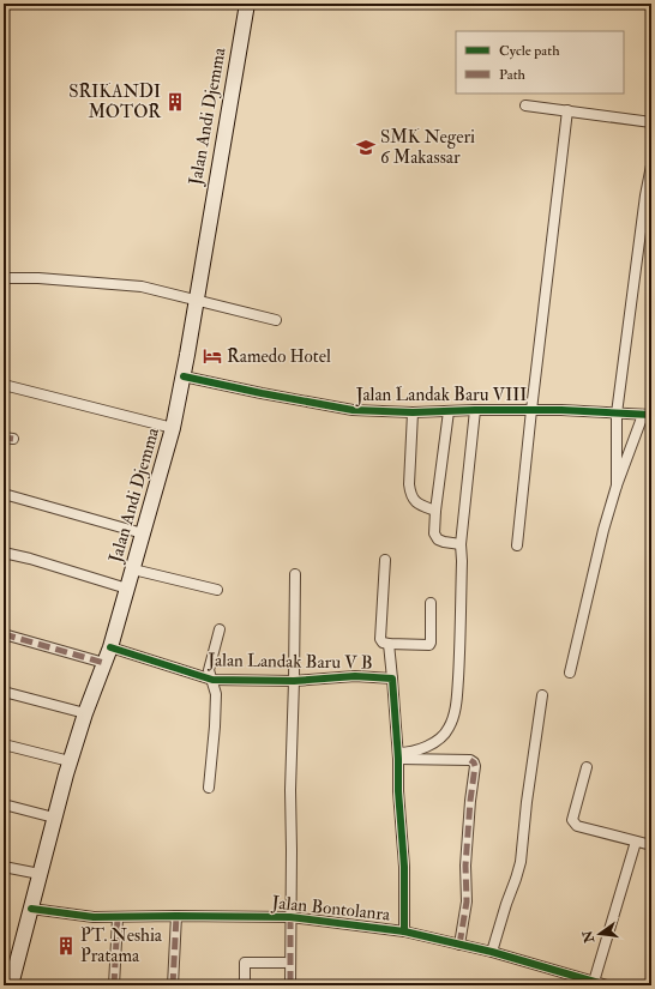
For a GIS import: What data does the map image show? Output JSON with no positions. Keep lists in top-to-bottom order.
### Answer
{
  "streets": {
    "main road": ["Jalan Andi Djemma"],
    "street": ["Jalan Landak Baru VIII", "Jalan Landak Baru V B", "Jalan Bontolanra"]
  },
  "crossings": [
    ["Jalan Andi Djemma", "Jalan Landak Baru VIII"],
    ["Jalan Andi Djemma", "Jalan Landak Baru V B"],
    ["Jalan Andi Djemma", "Jalan Bontolanra"],
    ["Jalan Landak Baru V B", "Jalan Bontolanra"]
  ],
  "places": {
    "building": ["SRIKANDI MOTOR", "PT. Neshia Pratama"],
    "school or university": ["SMK Negeri 6 Makassar"],
    "hotel": ["Ramedo Hotel"]
  },
  "legend": ["Cycle path", "Path"],
  "north": "left"
}
